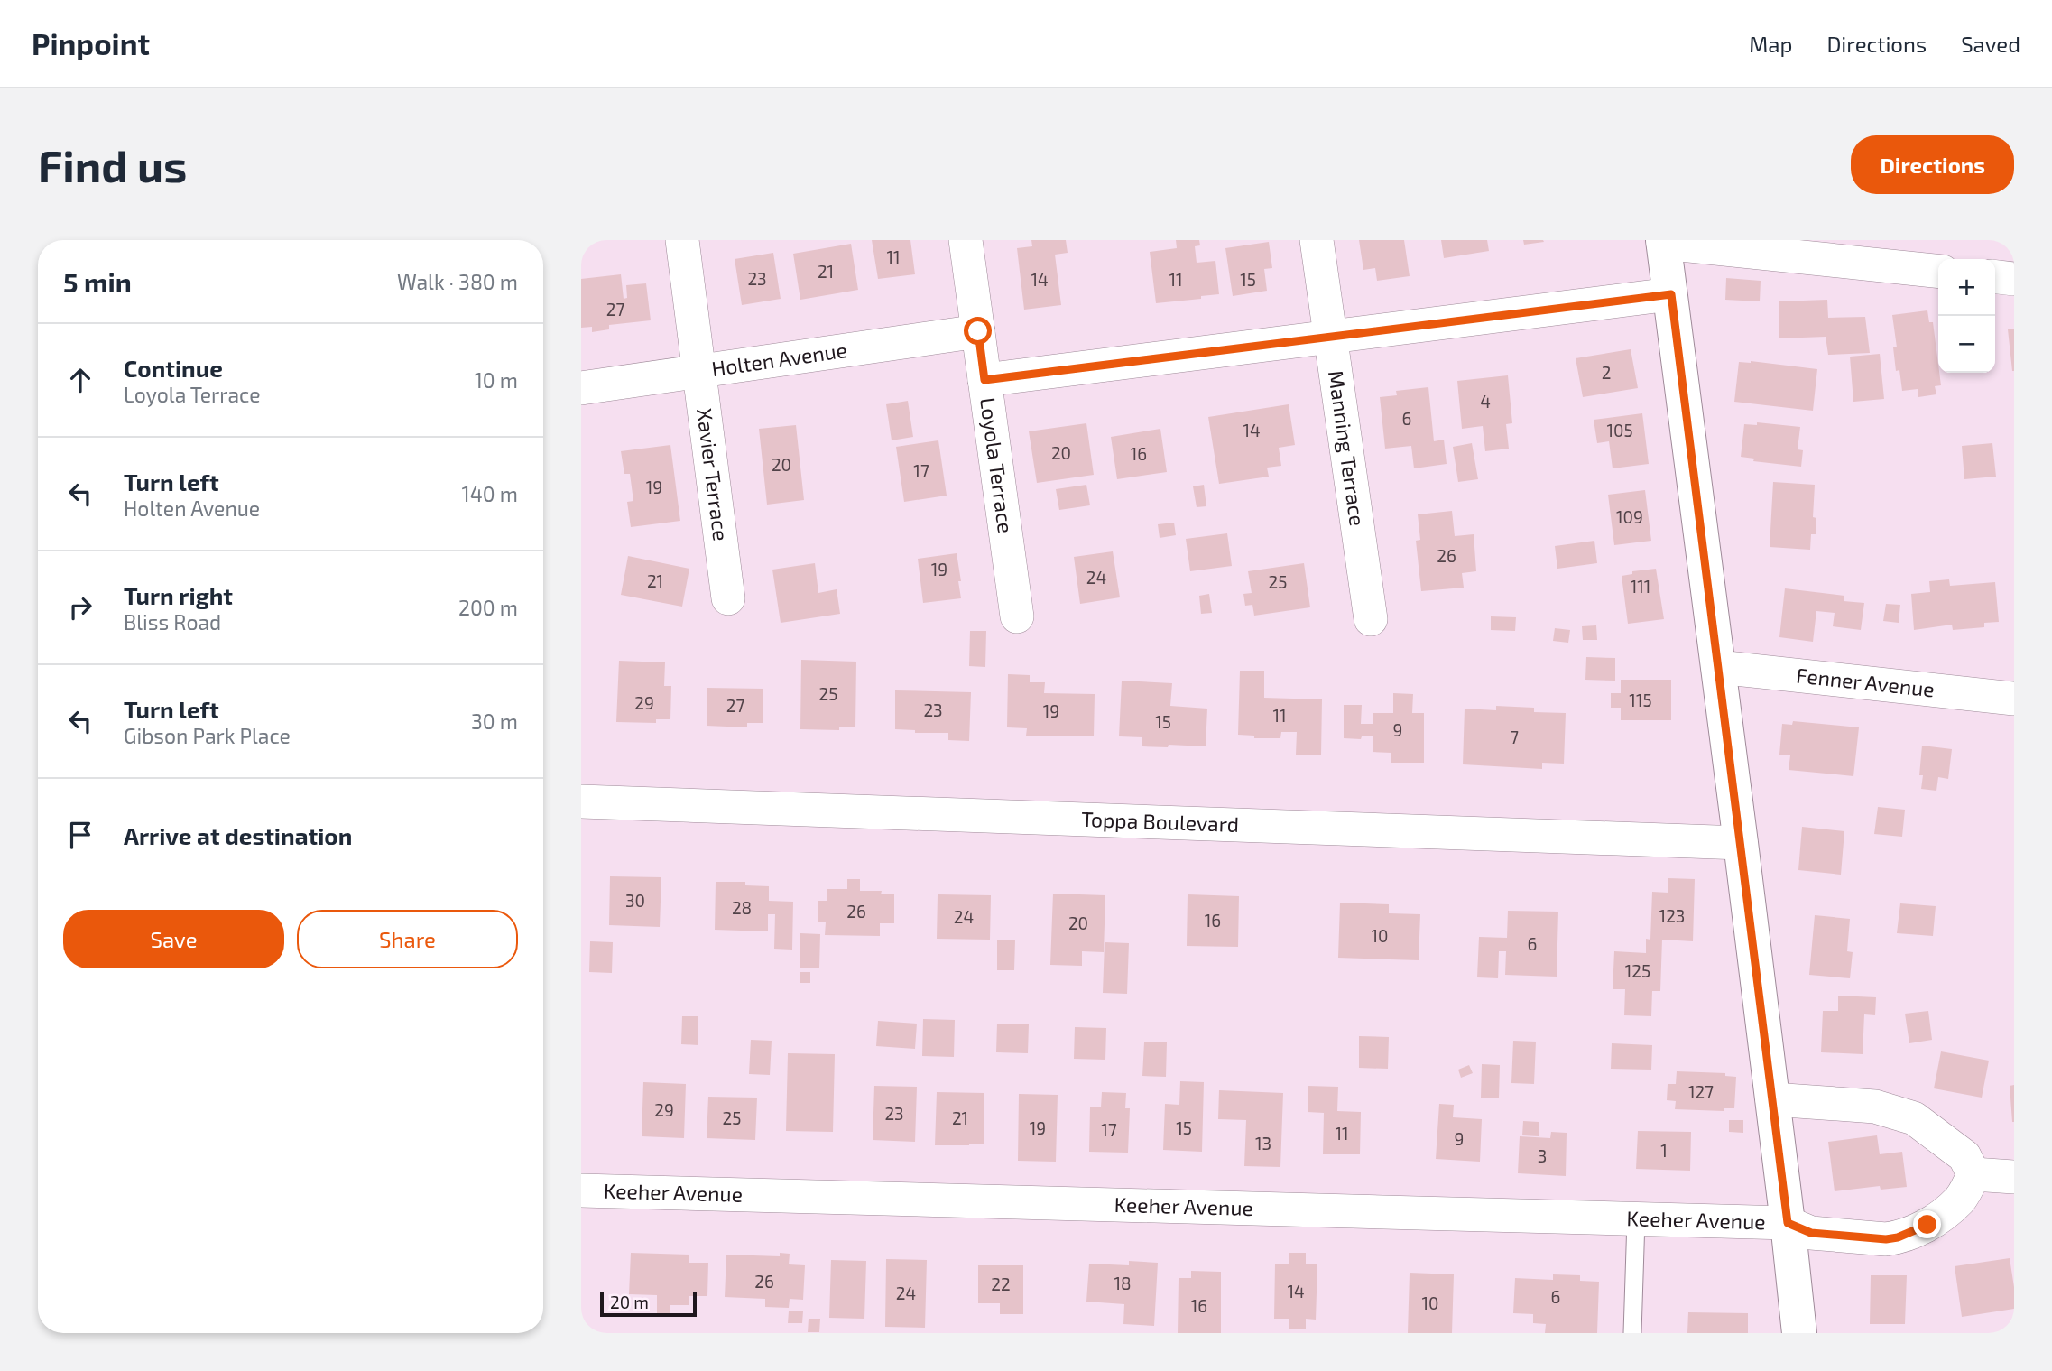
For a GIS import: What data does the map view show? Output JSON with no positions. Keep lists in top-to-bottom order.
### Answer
{
  "streets": {
    "street": [
      "Holten Avenue",
      "Manning Terrace",
      "Loyola Terrace",
      "Xavier Terrace",
      "Fenner Avenue",
      "Toppa Boulevard",
      "Keeher Avenue"
    ]
  },
  "crossings": [
    ["Holten Avenue", "Loyola Terrace"],
    ["Holten Avenue", "Xavier Terrace"]
  ],
  "house_numbers": [
    "11",
    "21",
    "23",
    "14",
    "11",
    "15",
    "27",
    "2",
    "4",
    "6",
    "14",
    "105",
    "20",
    "16",
    "20",
    "17",
    "19",
    "109",
    "26",
    "19",
    "24",
    "21",
    "25",
    "111",
    "25",
    "115",
    "29",
    "27",
    "23",
    "19",
    "11",
    "15",
    "9",
    "7",
    "30",
    "28",
    "26",
    "123",
    "24",
    "16",
    "20",
    "10",
    "6",
    "125",
    "127",
    "29",
    "23",
    "25",
    "21",
    "19",
    "15",
    "17",
    "11",
    "9",
    "13",
    "1",
    "3",
    "26",
    "18",
    "22",
    "14",
    "24",
    "6",
    "10",
    "16"
  ],
  "scale_bar": "20 m",
  "page": {
    "header": "Pinpoint",
    "nav": ["Map", "Directions", "Saved"],
    "buttons": [
      "Directions",
      ["Save", "Share"]
    ],
    "title": "Find us",
    "heading": ["5 min", "Walk · 380 m"],
    "map_buttons": ["+", "−"],
    "list": [
      ["Continue", "Loyola Terrace", "10 m"],
      ["Turn left", "Holten Avenue", "140 m"],
      ["Turn right", "Bliss Road", "200 m"],
      ["Turn left", "Gibson Park Place", "30 m"],
      "Arrive at destination"
    ],
    "scale": "20 m"
  }
}
